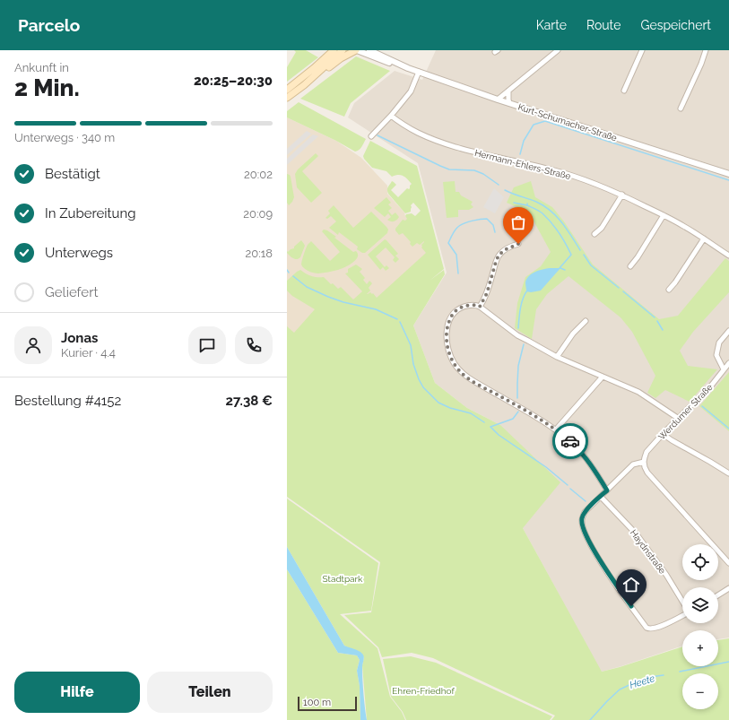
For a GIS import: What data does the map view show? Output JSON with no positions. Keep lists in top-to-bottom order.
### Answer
{
  "streets": {
    "street": [
      "Kurt-Schumacher-Straße",
      "Hermann-Ehlers-Straße",
      "Werdumer Straße",
      "Haydnstraße"
    ]
  },
  "water": ["Heete"],
  "parks": ["Stadtpark", "Ehren-Friedhof"],
  "scale_bar": "100 m",
  "page": {
    "header": "Parcelo",
    "nav": ["Karte", "Route", "Gespeichert"],
    "heading": ["2 Min.", "Ankunft in", "20:25–20:30"],
    "panel": [
      "Jonas",
      "Kurier · 4.4",
      "Bestellung #4152",
      "27.38 €"
    ],
    "bar": "Unterwegs · 340 m",
    "list": [
      ["Bestätigt", "20:02"],
      ["In Zubereitung", "20:09"],
      ["Unterwegs", "20:18"],
      "Geliefert"
    ],
    "map_buttons": ["+", "−"],
    "buttons": ["Hilfe", "Teilen"],
    "scale": "100 m"
  }
}
